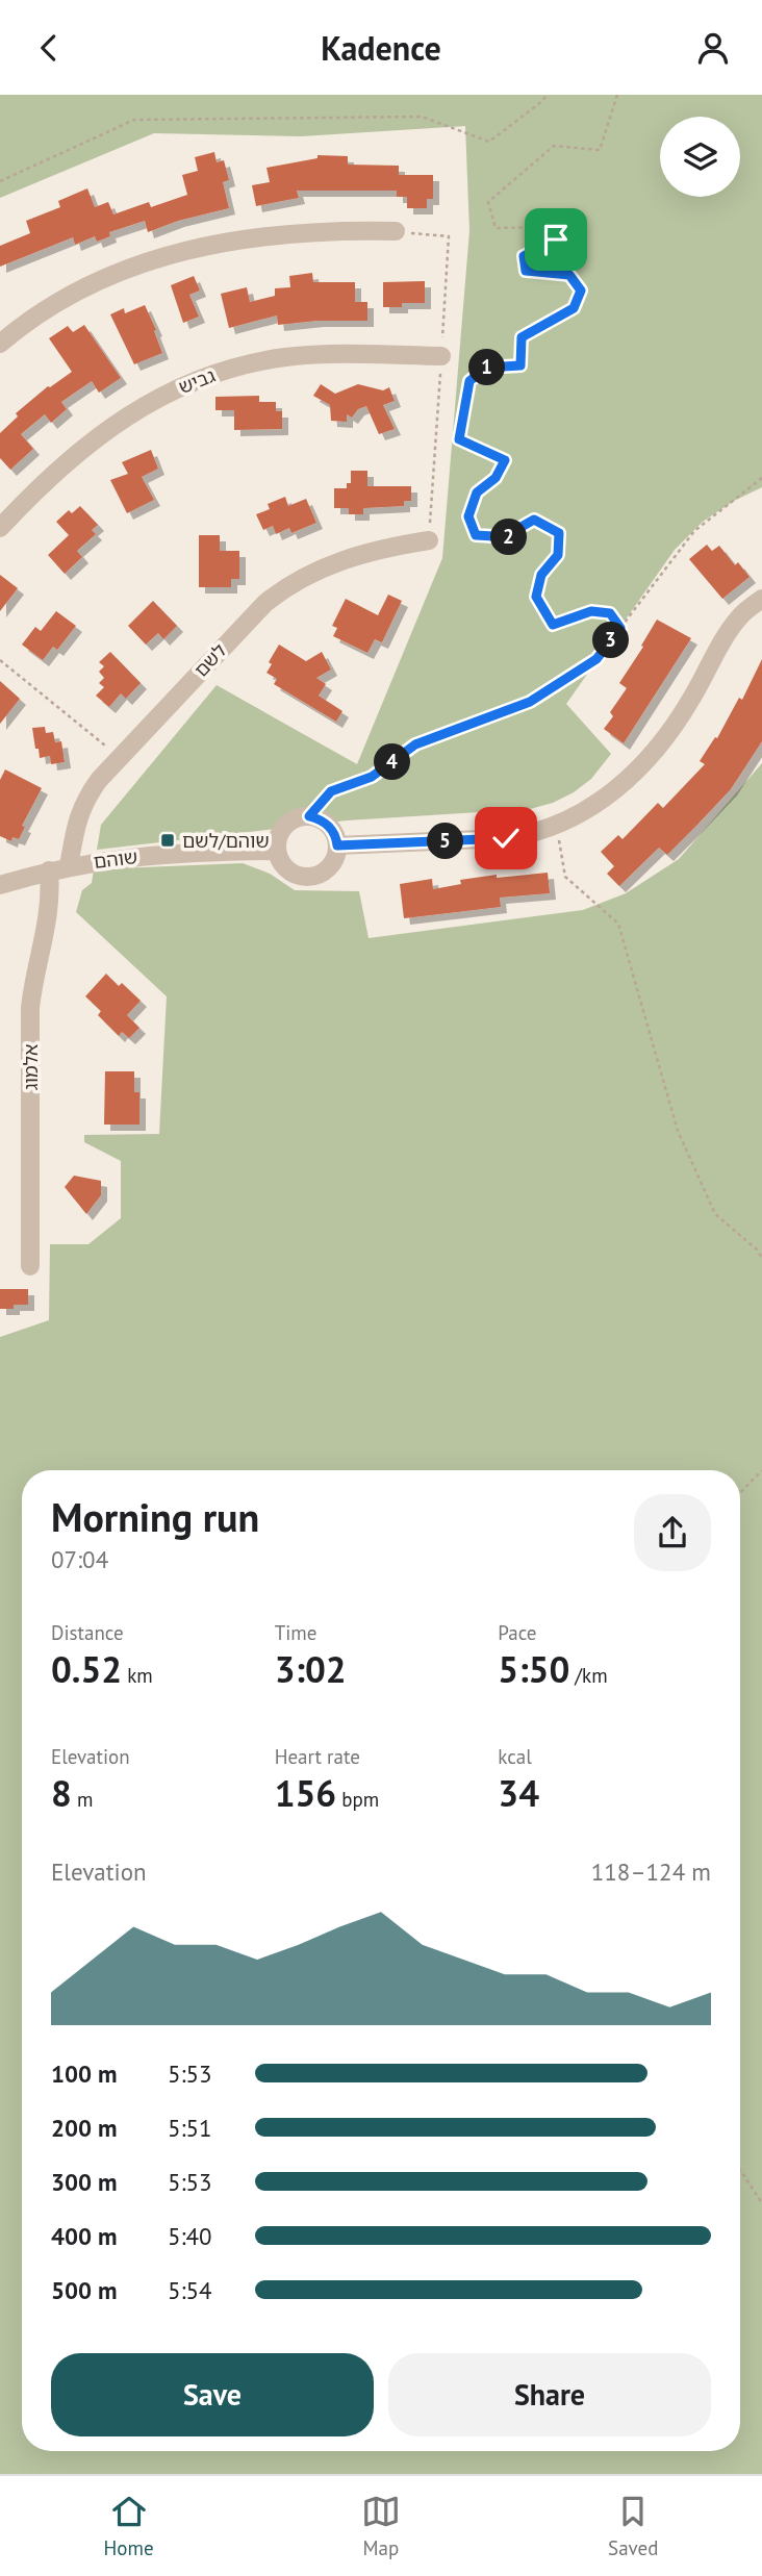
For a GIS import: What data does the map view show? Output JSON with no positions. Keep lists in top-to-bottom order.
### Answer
{
  "streets": {
    "street": [
      "גביש",
      "לשם",
      "שוהם",
      "אלמוג"
    ]
  },
  "crossings": [
    ["לשם", "שוהם"],
    ["שוהם", "אלמוג"]
  ],
  "places": {
    "transit": ["שוהם/לשם"]
  },
  "page": {
    "header": "Kadence",
    "pins": [
      "1",
      "2",
      "3",
      "4",
      "5"
    ],
    "heading": ["Morning run", "07:04"],
    "stats": [
      ["Distance", "0.52 km"],
      ["Time", "3:02"],
      ["Pace", "5:50 /km"],
      ["Elevation", "8 m"],
      ["Heart rate", "156 bpm"],
      ["kcal", "34"]
    ],
    "chart": ["Elevation", "118–124 m"],
    "list": [
      {
        "name": "100 m",
        "note": "5:53"
      },
      {
        "name": "200 m",
        "note": "5:51"
      },
      {
        "name": "300 m",
        "note": "5:53"
      },
      {
        "name": "400 m",
        "note": "5:40"
      },
      {
        "name": "500 m",
        "note": "5:54"
      }
    ],
    "buttons": ["Save", "Share"],
    "tabs": ["Home", "Map", "Saved"]
  }
}
